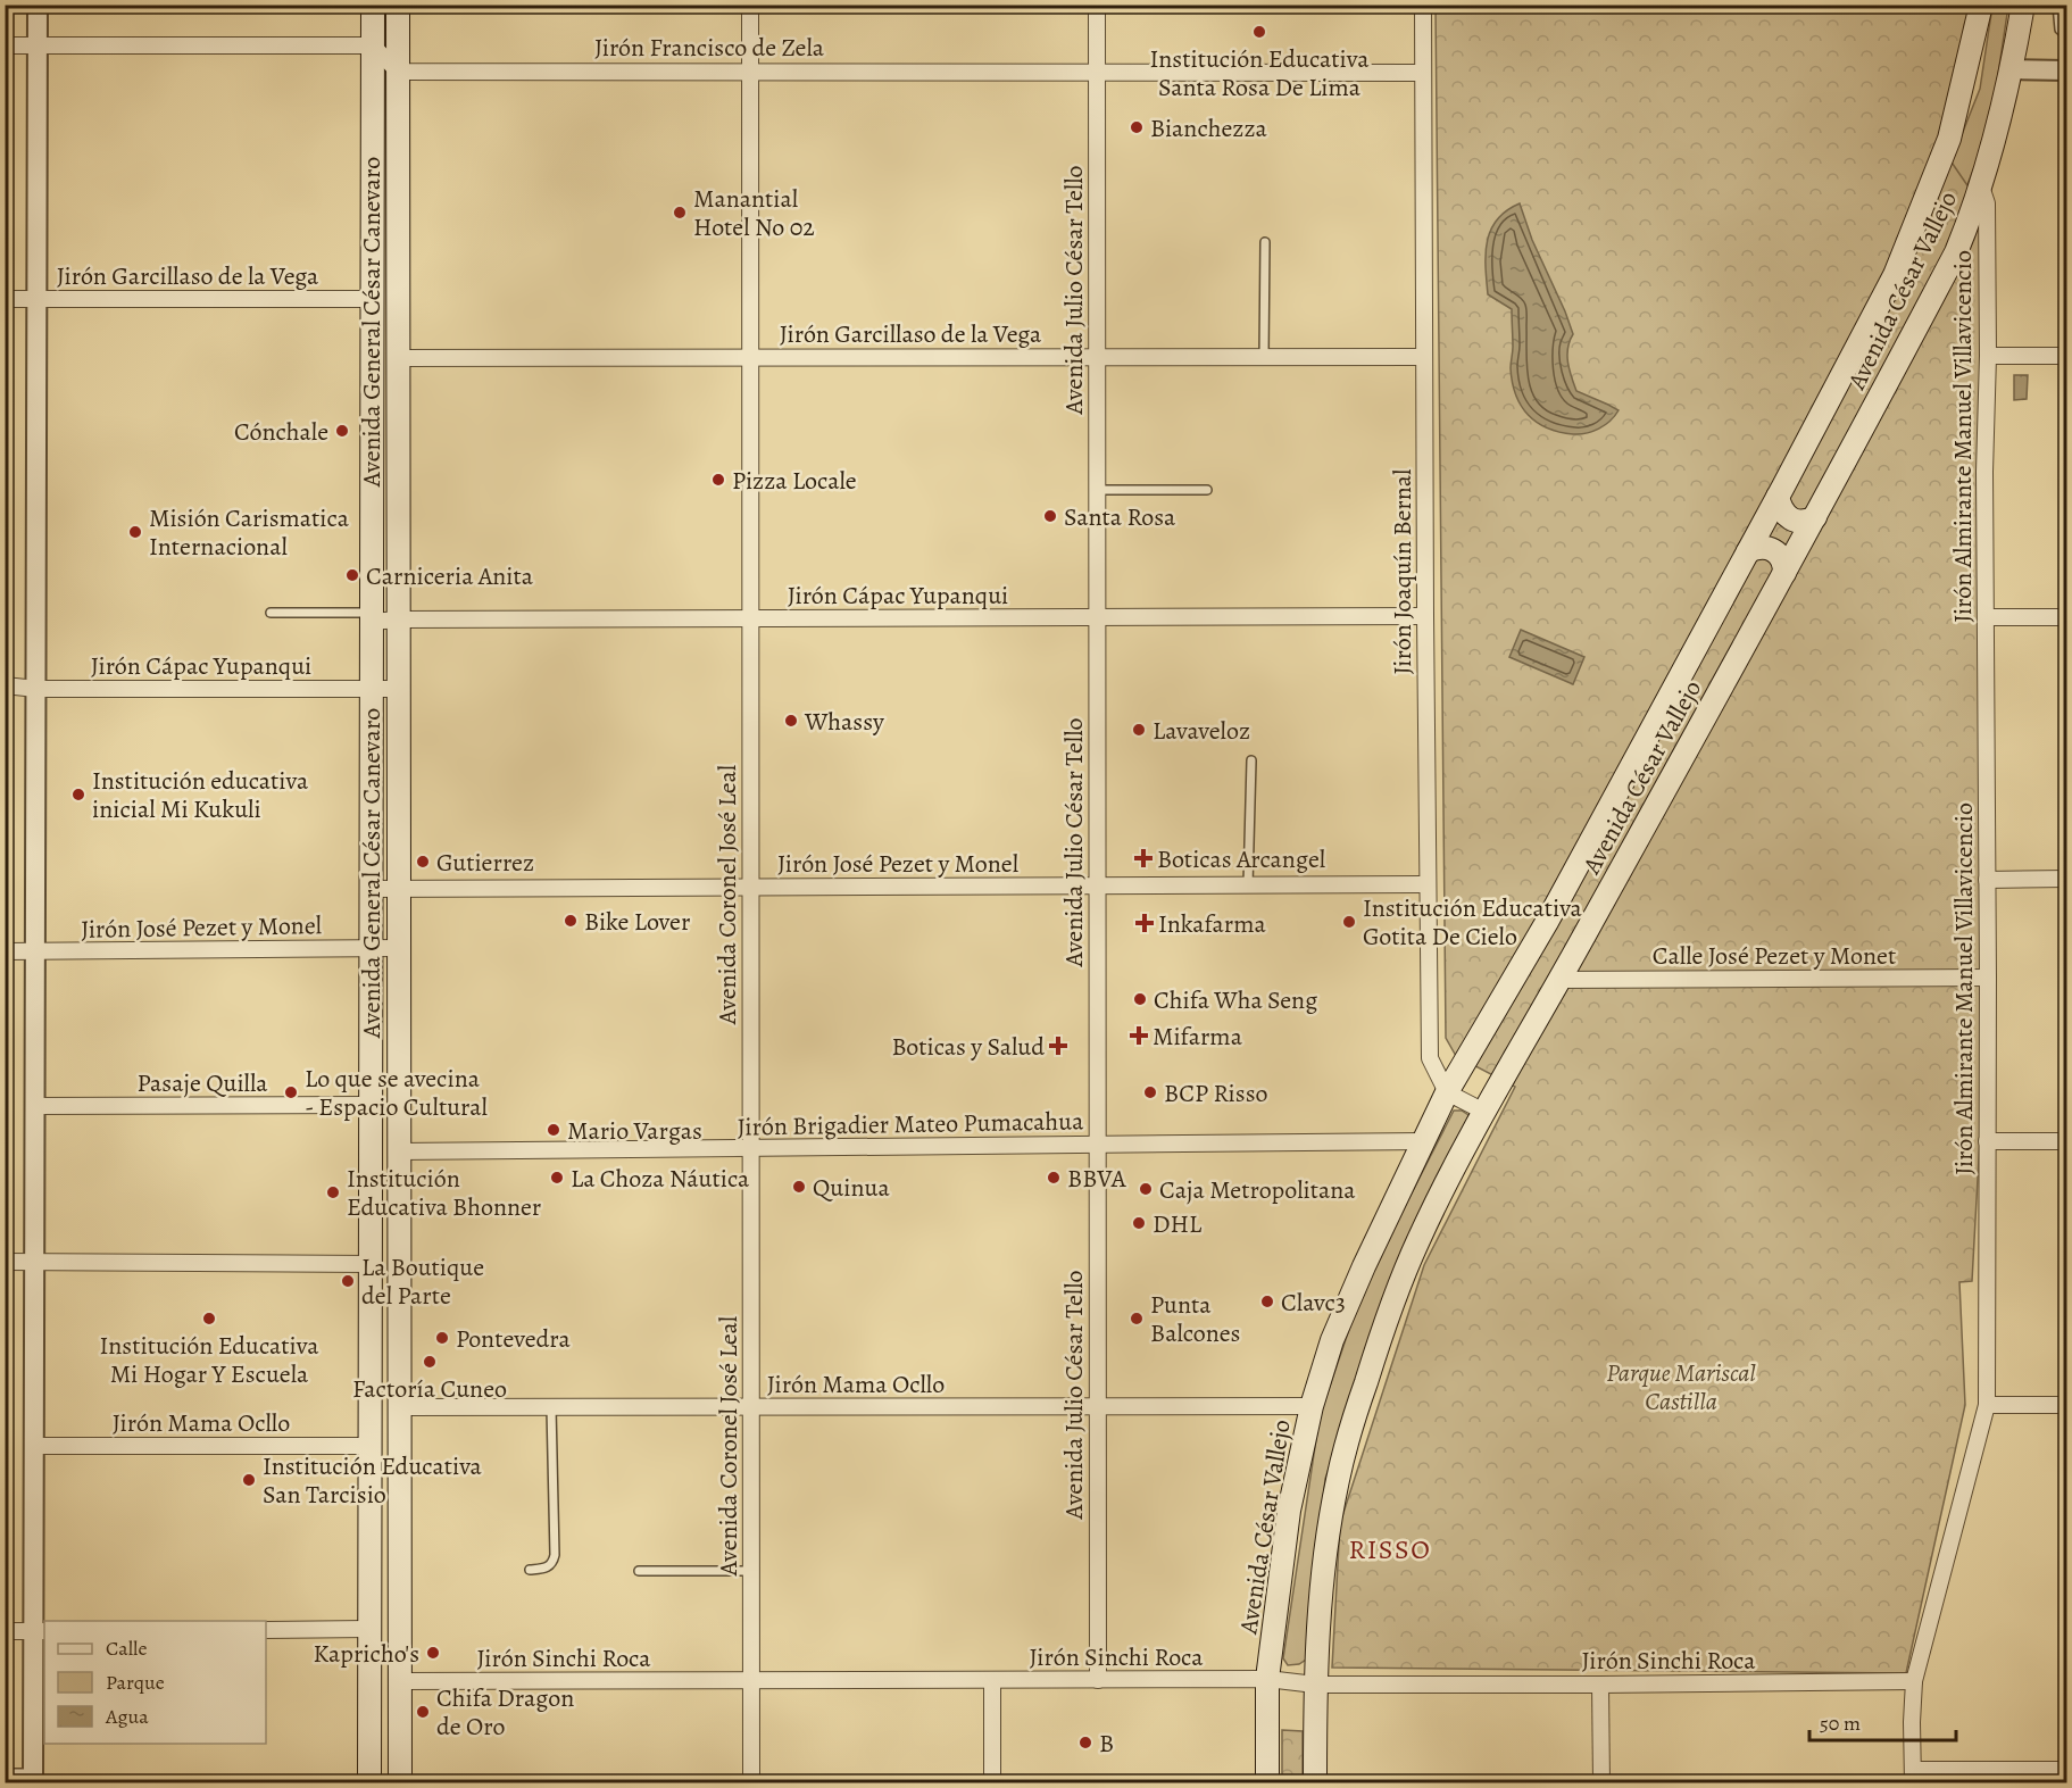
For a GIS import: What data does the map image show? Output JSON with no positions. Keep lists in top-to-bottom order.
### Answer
{
  "streets": {
    "main road": ["Avenida César Vallejo", "Avenida General César Canevaro"],
    "street": [
      "Jirón Francisco de Zela",
      "Jirón Garcillaso de la Vega",
      "Avenida Julio César Tello",
      "Jirón Almirante Manuel Villavicencio",
      "Jirón Joaquín Bernal",
      "Jirón Cápac Yupanqui",
      "Jirón José Pezet y Monel",
      "Avenida Coronel José Leal",
      "Calle José Pezet y Monet",
      "Pasaje Quilla",
      "Jirón Brigadier Mateo Pumacahua",
      "Jirón Mama Ocllo",
      "Jirón Sinchi Roca"
    ]
  },
  "crossings": [
    ["Jirón Francisco de Zela", "Avenida Julio César Tello"],
    ["Jirón Francisco de Zela", "Avenida General César Canevaro"],
    ["Jirón Francisco de Zela", "Jirón Joaquín Bernal"],
    ["Jirón Francisco de Zela", "Avenida Coronel José Leal"],
    ["Jirón Garcillaso de la Vega", "Avenida Julio César Tello"],
    ["Jirón Garcillaso de la Vega", "Avenida General César Canevaro"],
    ["Jirón Garcillaso de la Vega", "Jirón Joaquín Bernal"],
    ["Jirón Garcillaso de la Vega", "Avenida Coronel José Leal"],
    ["Avenida Julio César Tello", "Jirón Cápac Yupanqui"],
    ["Avenida Julio César Tello", "Jirón José Pezet y Monel"],
    ["Avenida Julio César Tello", "Jirón Brigadier Mateo Pumacahua"],
    ["Avenida Julio César Tello", "Jirón Mama Ocllo"],
    ["Avenida Julio César Tello", "Jirón Sinchi Roca"],
    ["Avenida César Vallejo", "Jirón Almirante Manuel Villavicencio"],
    ["Avenida César Vallejo", "Jirón Joaquín Bernal"],
    ["Avenida César Vallejo", "Calle José Pezet y Monet"],
    ["Avenida César Vallejo", "Jirón Brigadier Mateo Pumacahua"],
    ["Avenida César Vallejo", "Jirón Mama Ocllo"],
    ["Avenida César Vallejo", "Jirón Sinchi Roca"],
    ["Avenida General César Canevaro", "Jirón Cápac Yupanqui"],
    ["Avenida General César Canevaro", "Jirón José Pezet y Monel"],
    ["Avenida General César Canevaro", "Pasaje Quilla"],
    ["Avenida General César Canevaro", "Jirón Brigadier Mateo Pumacahua"],
    ["Avenida General César Canevaro", "Jirón Mama Ocllo"],
    ["Avenida General César Canevaro", "Jirón Sinchi Roca"],
    ["Jirón Almirante Manuel Villavicencio", "Calle José Pezet y Monet"],
    ["Jirón Almirante Manuel Villavicencio", "Jirón Sinchi Roca"],
    ["Jirón Joaquín Bernal", "Jirón Cápac Yupanqui"],
    ["Jirón Joaquín Bernal", "Jirón José Pezet y Monel"],
    ["Jirón Cápac Yupanqui", "Avenida Coronel José Leal"],
    ["Jirón José Pezet y Monel", "Avenida Coronel José Leal"],
    ["Avenida Coronel José Leal", "Jirón Brigadier Mateo Pumacahua"],
    ["Avenida Coronel José Leal", "Jirón Mama Ocllo"],
    ["Avenida Coronel José Leal", "Jirón Sinchi Roca"]
  ],
  "districts": ["RISSO"],
  "parks": ["Parque Mariscal Castilla"],
  "places": {
    "other": [
      "Institución Educativa Santa Rosa De Lima",
      "Bianchezza",
      "Manantial Hotel No 02",
      "Cónchale",
      "Pizza Locale",
      "Santa Rosa",
      "Misión Carismatica Internacional",
      "Carniceria Anita",
      "Whassy",
      "Lavaveloz",
      "Institución educativa inicial Mi Kukuli",
      "Gutierrez",
      "Bike Lover",
      "Institución Educativa Gotita De Cielo",
      "Chifa Wha Seng",
      "Lo que se avecina - Espacio Cultural",
      "BCP Risso",
      "Mario Vargas",
      "La Choza Náutica",
      "BBVA",
      "Quinua",
      "Caja Metropolitana",
      "Institución Educativa Bhonner",
      "DHL",
      "La Boutique del Parte",
      "Clavc3",
      "Institución Educativa Mi Hogar Y Escuela",
      "Punta Balcones",
      "Pontevedra",
      "Factoría Cuneo",
      "Institución Educativa San Tarcisio",
      "Kapricho's",
      "Chifa Dragon de Oro",
      "B"
    ],
    "health": [
      "Boticas Arcangel",
      "Inkafarma",
      "Mifarma",
      "Boticas y Salud"
    ]
  },
  "legend": ["Calle", "Parque", "Agua"],
  "scale_bar": "50 m"
}
